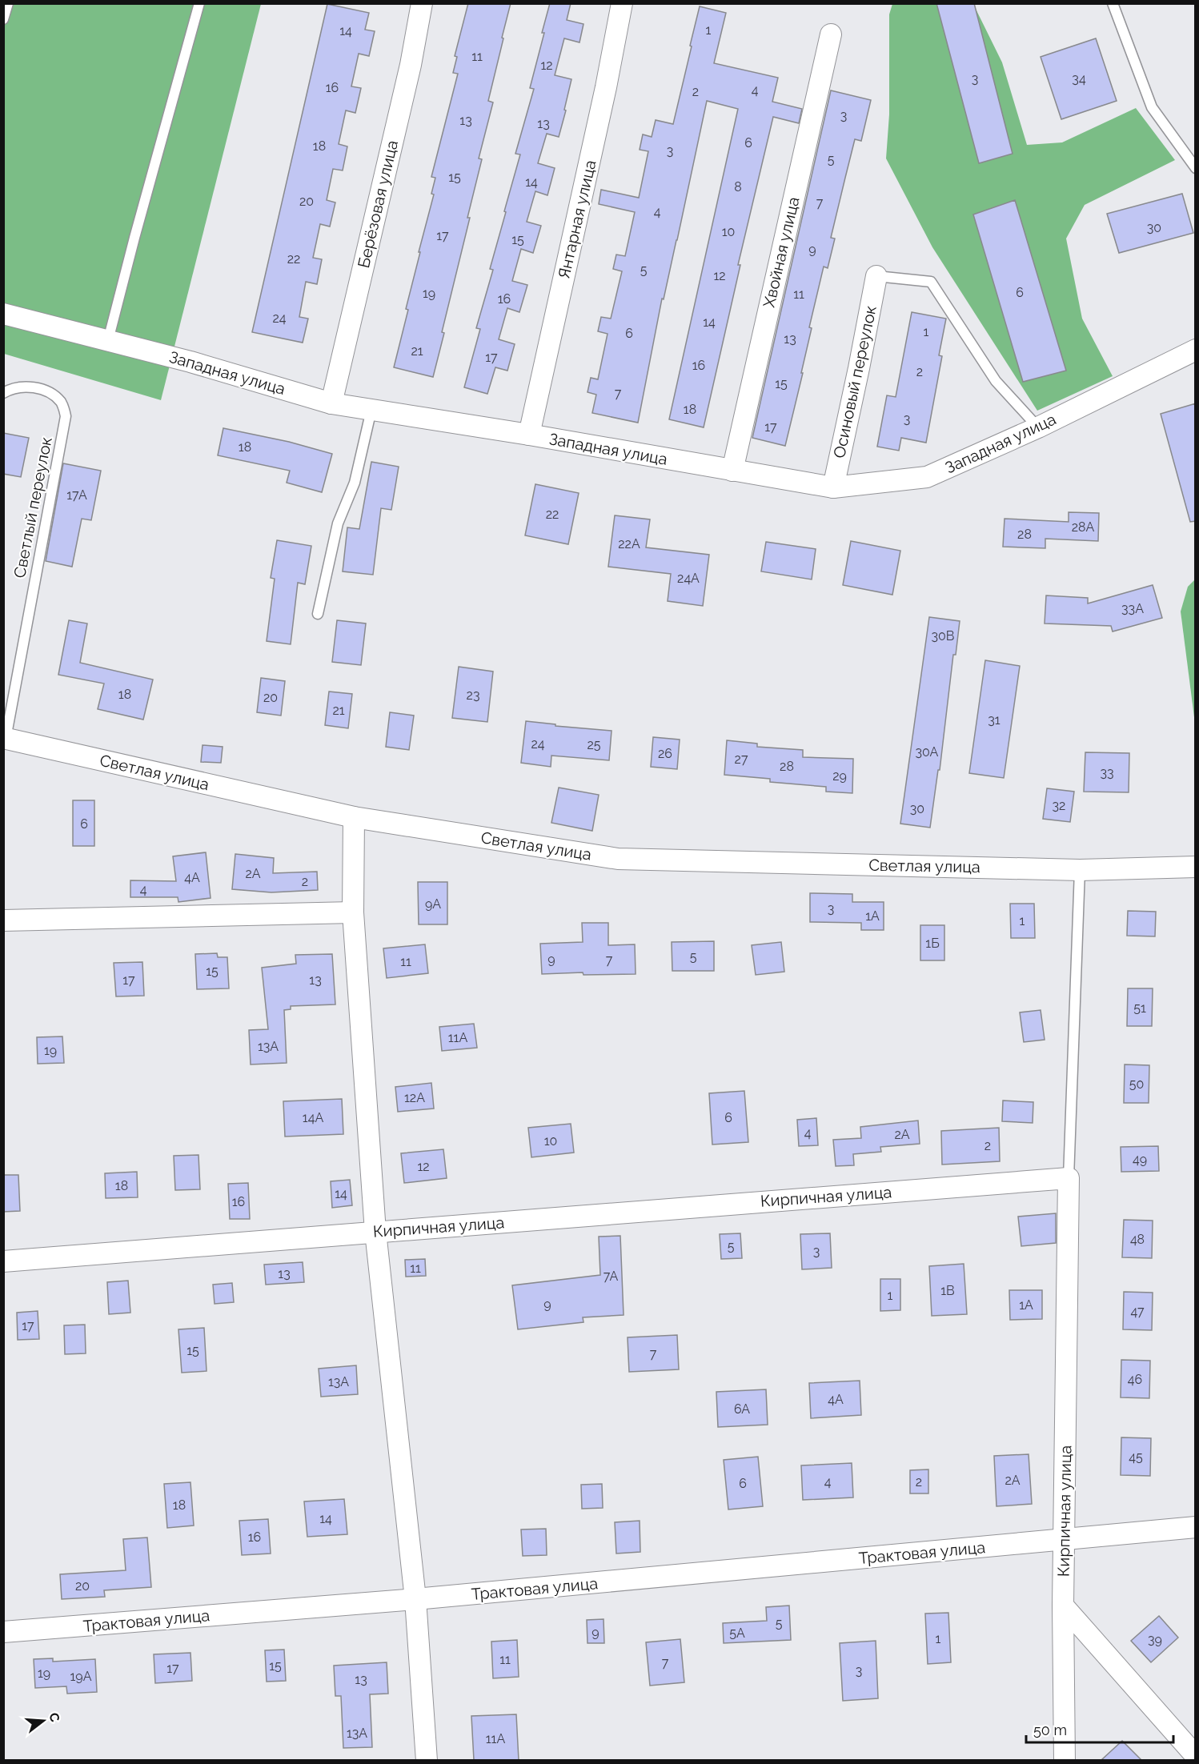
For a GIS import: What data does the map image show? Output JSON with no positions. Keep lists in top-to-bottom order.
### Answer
{
  "streets": {
    "street": [
      "Берёзовая улица",
      "Янтарная улица",
      "Хвойная улица",
      "Западная улица",
      "Осиновый переулок",
      "Светлая улица",
      "Кирпичная улица",
      "Трактовая улица"
    ],
    "lane": ["Светлый переулок"]
  },
  "crossings": [
    ["Берёзовая улица", "Западная улица"],
    ["Янтарная улица", "Западная улица"],
    ["Хвойная улица", "Западная улица"],
    ["Западная улица", "Осиновый переулок"],
    ["Светлый переулок", "Светлая улица"],
    ["Кирпичная улица", "Трактовая улица"]
  ],
  "house_numbers": [
    "1",
    "14",
    "11",
    "12",
    "3",
    "34",
    "16",
    "4",
    "2",
    "3",
    "13",
    "13",
    "6",
    "18",
    "3",
    "5",
    "15",
    "14",
    "8",
    "20",
    "7",
    "4",
    "30",
    "10",
    "17",
    "15",
    "9",
    "22",
    "5",
    "12",
    "6",
    "19",
    "11",
    "16",
    "24",
    "14",
    "1",
    "6",
    "13",
    "21",
    "17",
    "16",
    "2",
    "15",
    "7",
    "18",
    "3",
    "17",
    "18",
    "17А",
    "22",
    "28А",
    "28",
    "22А",
    "24А",
    "33А",
    "30В",
    "18",
    "23",
    "20",
    "21",
    "31",
    "24",
    "25",
    "30А",
    "26",
    "27",
    "28",
    "33",
    "29",
    "32",
    "30",
    "6",
    "2А",
    "4А",
    "2",
    "4",
    "9А",
    "3",
    "1А",
    "1",
    "1Б",
    "5",
    "9",
    "7",
    "11",
    "15",
    "17",
    "13",
    "51",
    "11А",
    "13А",
    "19",
    "50",
    "12А",
    "14А",
    "6",
    "4",
    "2А",
    "10",
    "2",
    "49",
    "12",
    "18",
    "14",
    "16",
    "48",
    "5",
    "3",
    "11",
    "13",
    "7А",
    "1В",
    "1",
    "9",
    "1А",
    "47",
    "17",
    "15",
    "7",
    "46",
    "13А",
    "4А",
    "6А",
    "45",
    "2А",
    "4",
    "2",
    "6",
    "18",
    "14",
    "16",
    "20",
    "5",
    "9",
    "5А",
    "1",
    "39",
    "11",
    "7",
    "15",
    "17",
    "3",
    "19",
    "19А",
    "13",
    "13А",
    "11А"
  ],
  "scale_bar": "50 m",
  "north": "right"
}
